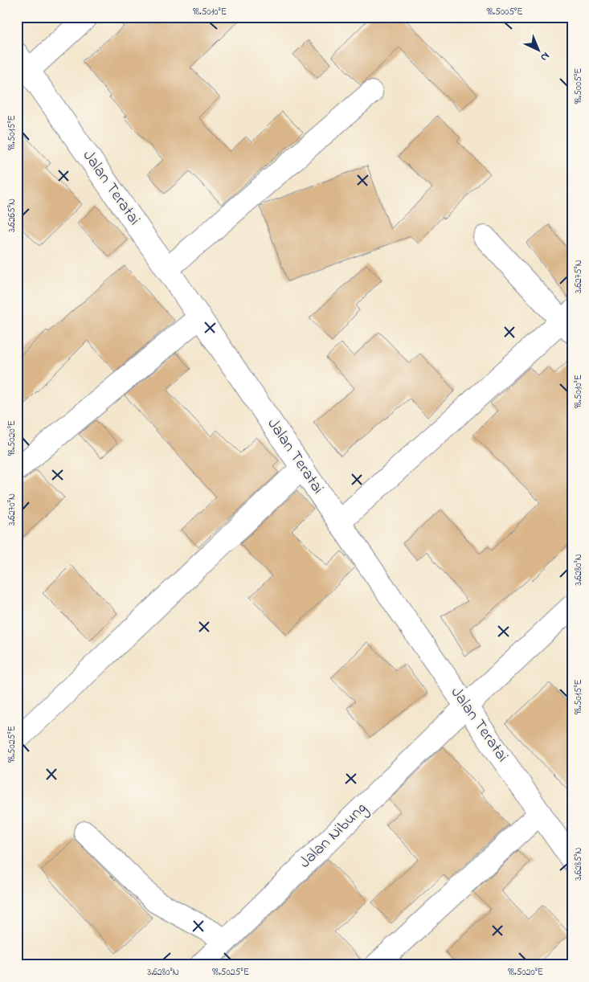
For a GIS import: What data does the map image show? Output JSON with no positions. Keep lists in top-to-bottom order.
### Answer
{
  "streets": {
    "street": ["Jalan Teratai", "Jalan Nibung"]
  },
  "crossings": [
    ["Jalan Teratai", "Jalan Nibung"]
  ],
  "north": "bottom right",
  "coordinates": [
    "98.5010°E",
    "98.5005°E",
    "98.5015°E",
    "3.6265°N",
    "3.6275°N",
    "98.5020°E",
    "3.6270°N",
    "3.6280°N",
    "98.5025°E",
    "3.6285°N"
  ]
}
